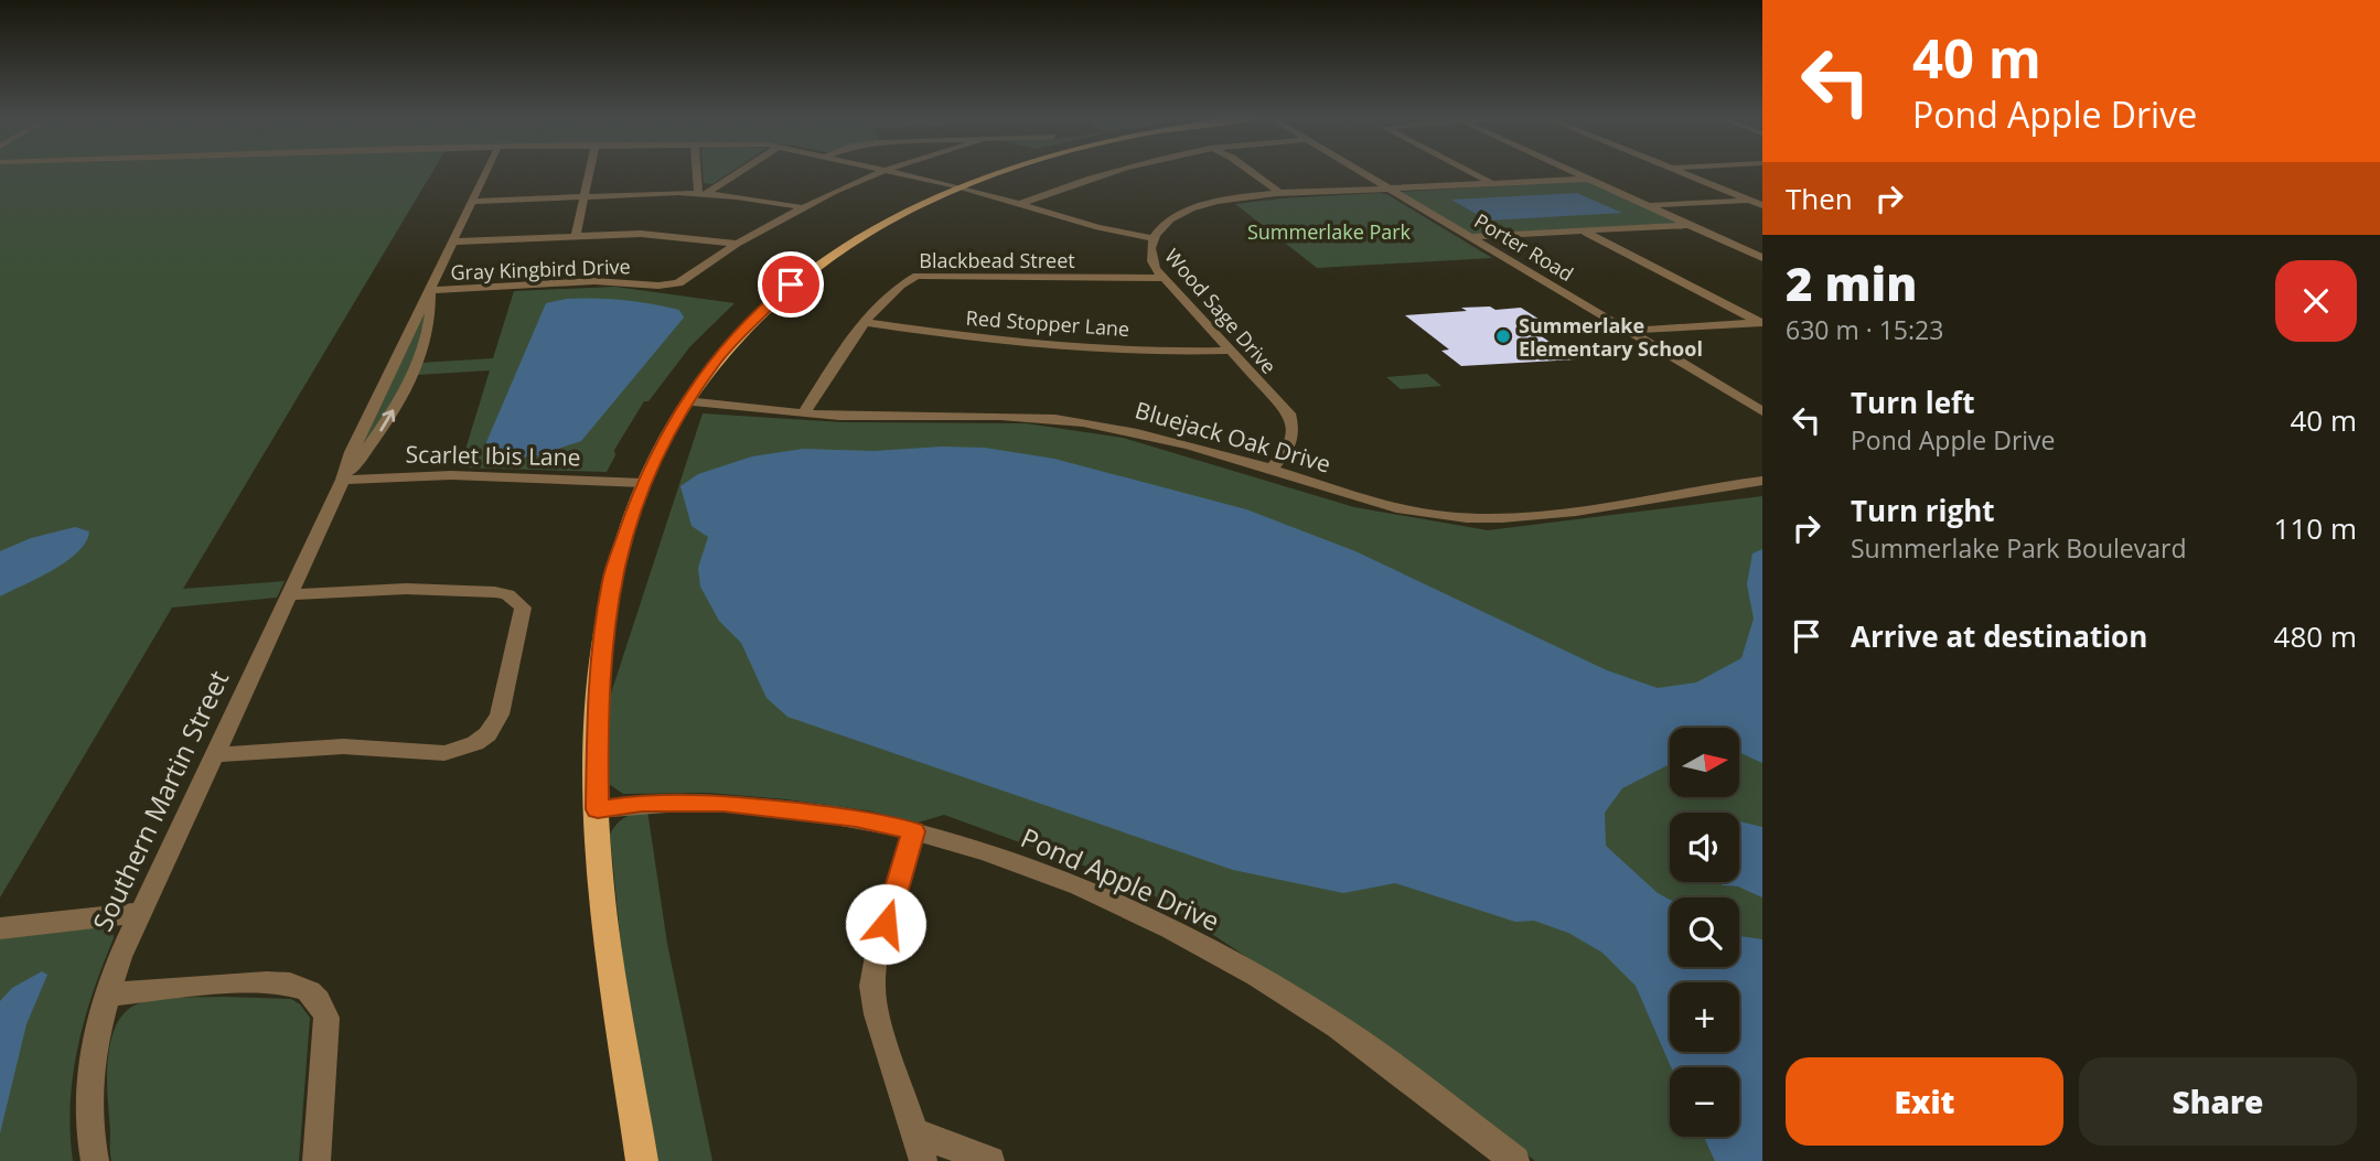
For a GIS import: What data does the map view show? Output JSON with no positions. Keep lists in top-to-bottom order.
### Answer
{
  "streets": {
    "street": [
      "Porter Road",
      "Blackbead Street",
      "Gray Kingbird Drive",
      "Wood Sage Drive",
      "Red Stopper Lane",
      "Bluejack Oak Drive",
      "Scarlet Ibis Lane",
      "Southern Martin Street",
      "Pond Apple Drive"
    ]
  },
  "crossings": [
    ["Porter Road", "Wood Sage Drive"],
    ["Blackbead Street", "Wood Sage Drive"],
    ["Blackbead Street", "Red Stopper Lane"],
    ["Blackbead Street", "Bluejack Oak Drive"],
    ["Gray Kingbird Drive", "Southern Martin Street"],
    ["Wood Sage Drive", "Red Stopper Lane"],
    ["Wood Sage Drive", "Bluejack Oak Drive"],
    ["Scarlet Ibis Lane", "Southern Martin Street"]
  ],
  "parks": ["Summerlake Park"],
  "places": ["Summerlake Elementary School"],
  "north": "right",
  "page": {
    "turn": ["40 m", "Pond Apple Drive"],
    "then": "Then",
    "heading": ["2 min", "630 m · 15:23"],
    "list": [
      {
        "name": "Turn left",
        "note": "Pond Apple Drive",
        "value": "40 m"
      },
      {
        "name": "Turn right",
        "note": "Summerlake Park Boulevard",
        "value": "110 m"
      },
      {
        "name": "Arrive at destination",
        "value": "480 m"
      }
    ],
    "map_buttons": ["+", "−"],
    "buttons": ["Exit", "Share"]
  }
}
